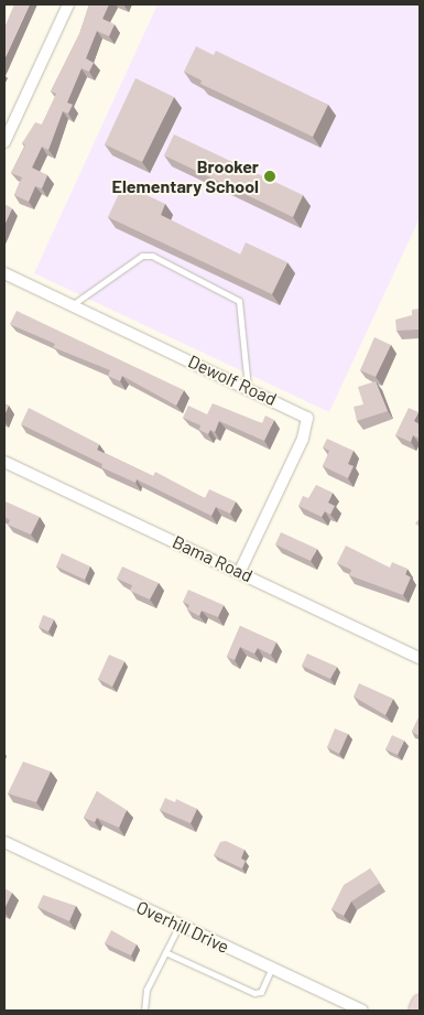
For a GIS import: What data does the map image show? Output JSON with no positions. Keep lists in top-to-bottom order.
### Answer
{
  "streets": {
    "street": ["Dewolf Road", "Bama Road", "Overhill Drive"]
  },
  "crossings": [
    ["Dewolf Road", "Bama Road"]
  ],
  "places": ["Brooker Elementary School"]
}
